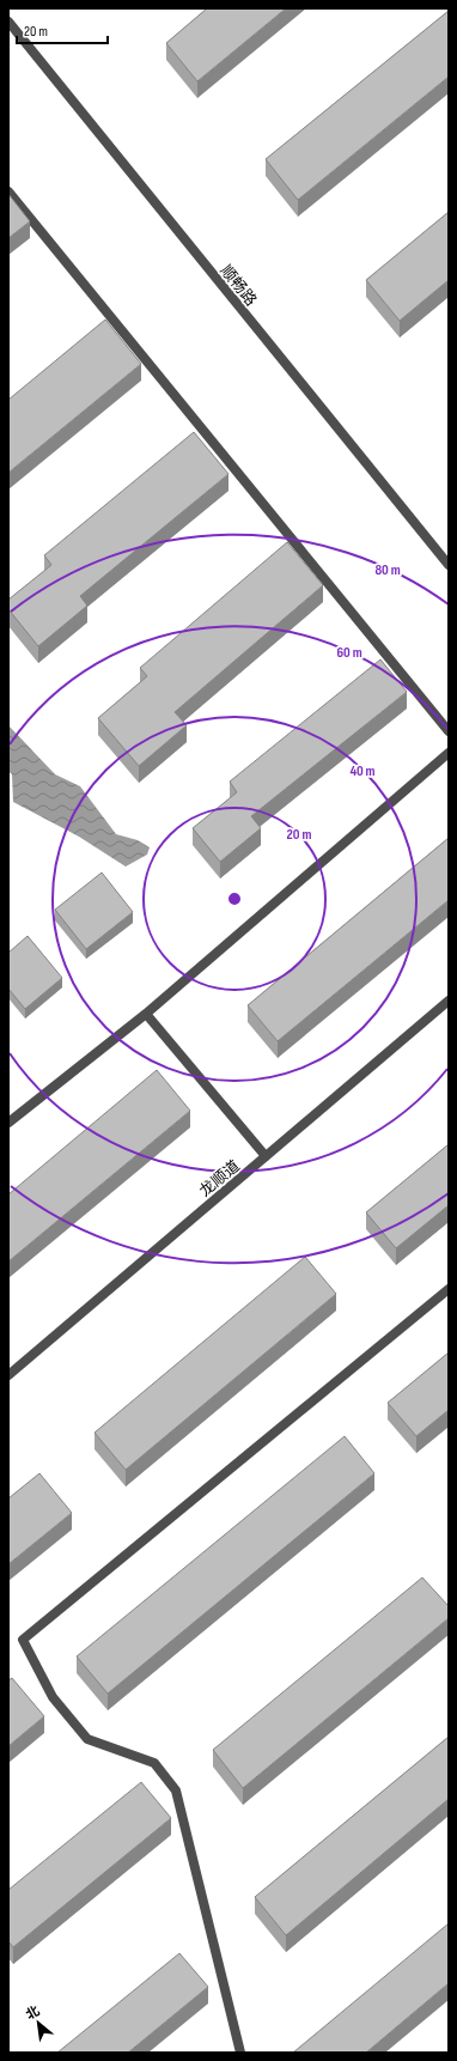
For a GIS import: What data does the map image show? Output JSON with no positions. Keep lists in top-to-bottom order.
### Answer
{
  "streets": {
    "street": ["顺畅路", "龙顺道"]
  },
  "scale_bar": "20 m",
  "north": "top left",
  "rings": [
    "80 m",
    "60 m",
    "40 m",
    "20 m"
  ]
}
